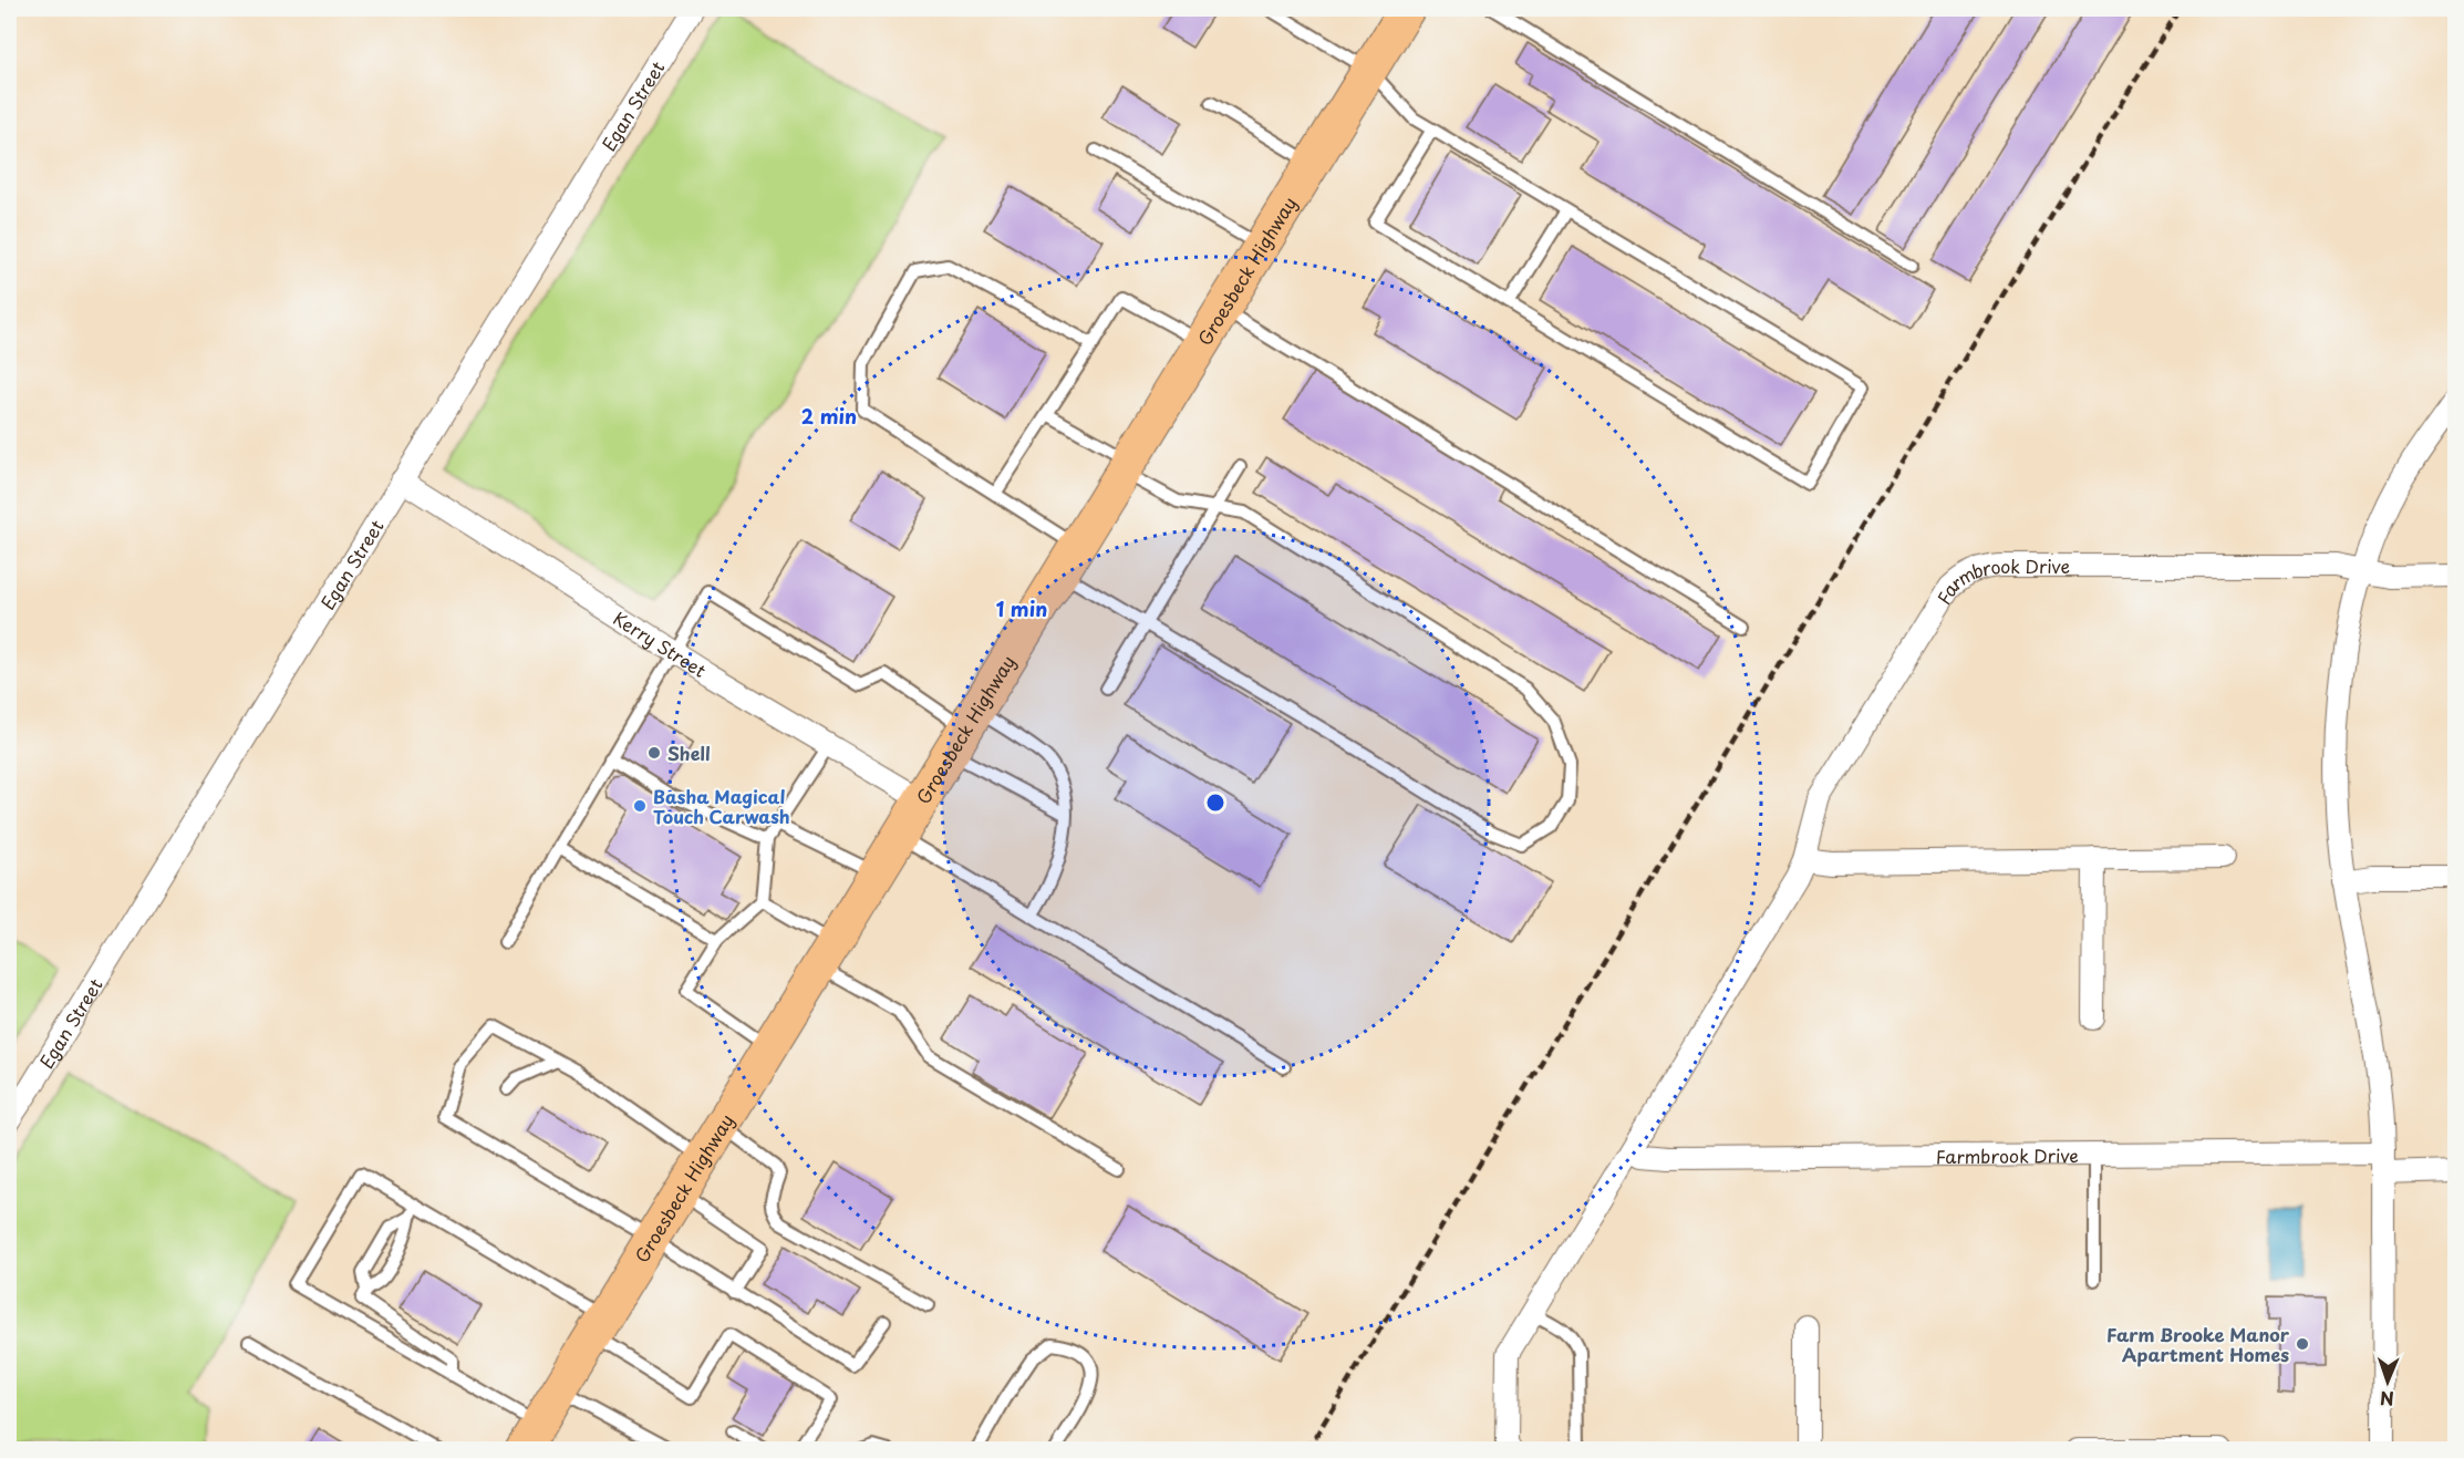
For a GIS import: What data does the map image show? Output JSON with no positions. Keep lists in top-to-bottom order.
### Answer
{
  "streets": {
    "main road": ["Groesbeck Highway"],
    "street": ["Egan Street", "Farmbrook Drive", "Kerry Street"]
  },
  "crossings": [
    ["Egan Street", "Kerry Street"],
    ["Groesbeck Highway", "Kerry Street"]
  ],
  "places": ["Shell", "Basha Magical Touch Carwash", "Farm Brooke Manor Apartment Homes"],
  "north": "bottom",
  "rings": ["2 min", "1 min"]
}
